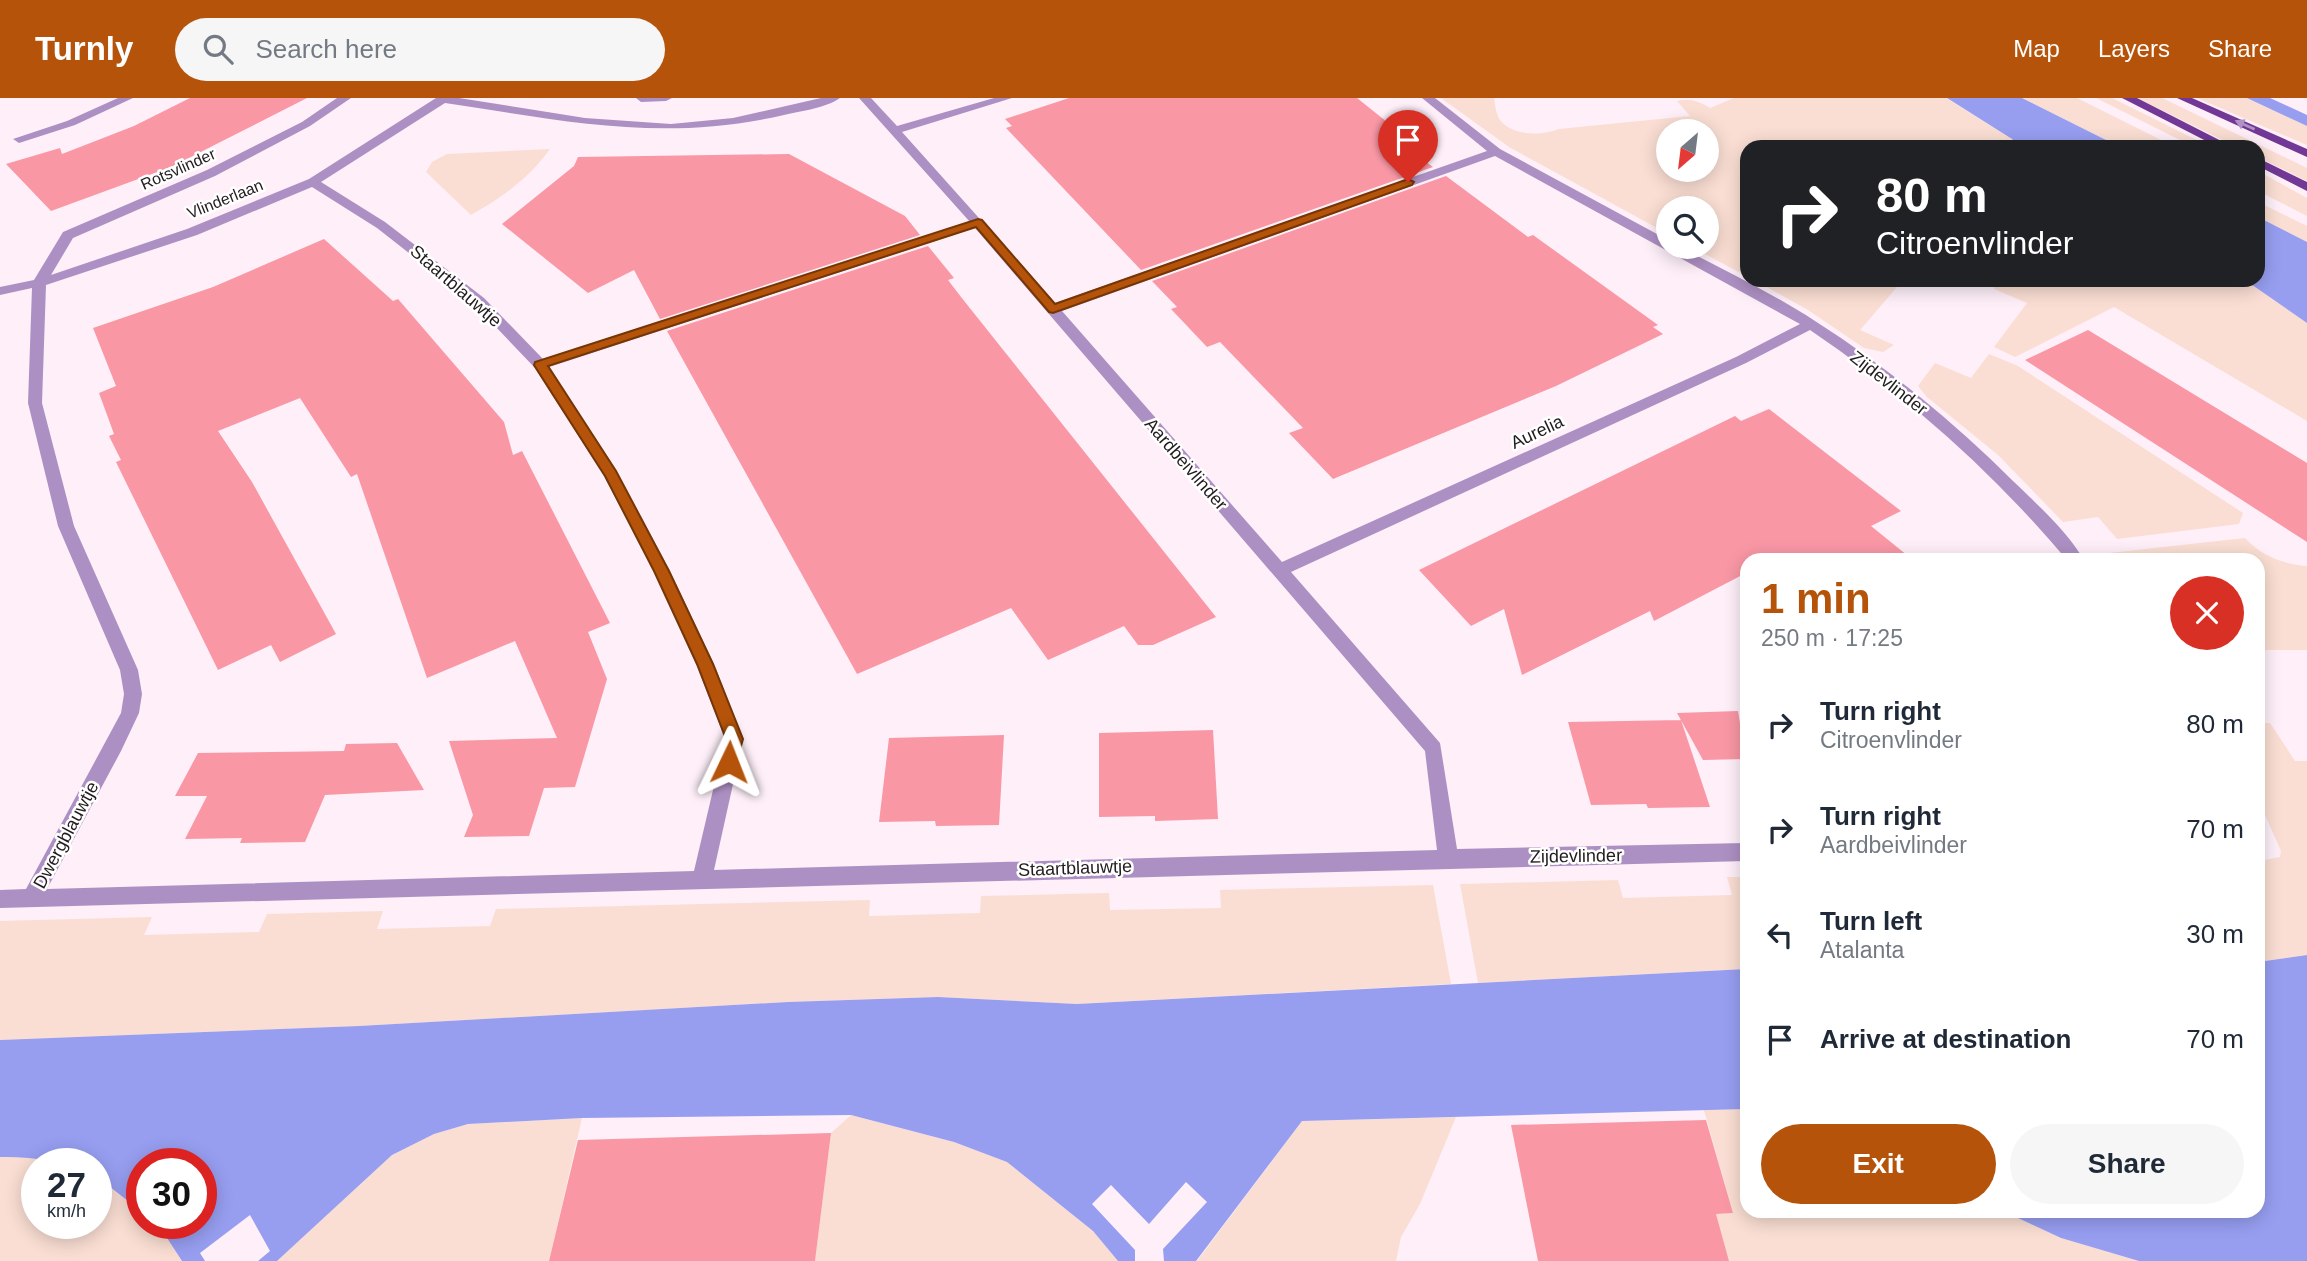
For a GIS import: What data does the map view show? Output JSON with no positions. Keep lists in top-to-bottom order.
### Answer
{
  "streets": {
    "street": [
      "Rotsvlinder",
      "Vlinderlaan",
      "Staartblauwtje",
      "Zijdevlinder",
      "Aurelia",
      "Aardbeivlinder",
      "Dwergblauwtje"
    ]
  },
  "crossings": [
    ["Rotsvlinder", "Vlinderlaan"],
    ["Rotsvlinder", "Dwergblauwtje"],
    ["Vlinderlaan", "Staartblauwtje"],
    ["Vlinderlaan", "Dwergblauwtje"],
    ["Staartblauwtje", "Zijdevlinder"],
    ["Staartblauwtje", "Aardbeivlinder"],
    ["Staartblauwtje", "Dwergblauwtje"],
    ["Zijdevlinder", "Aurelia"],
    ["Zijdevlinder", "Aardbeivlinder"],
    ["Aurelia", "Aardbeivlinder"]
  ],
  "north": "bottom left",
  "page": {
    "header": "Turnly",
    "search": "Search here",
    "nav": ["Map", "Layers", "Share"],
    "turn": ["80 m", "Citroenvlinder"],
    "heading": ["1 min", "250 m · 17:25"],
    "list": [
      {
        "name": "Turn right",
        "note": "Citroenvlinder",
        "value": "80 m"
      },
      {
        "name": "Turn right",
        "note": "Aardbeivlinder",
        "value": "70 m"
      },
      {
        "name": "Turn left",
        "note": "Atalanta",
        "value": "30 m"
      },
      {
        "name": "Arrive at destination",
        "value": "70 m"
      }
    ],
    "buttons": ["Exit", "Share"],
    "speed": "27 km/h",
    "limit": "30"
  }
}
